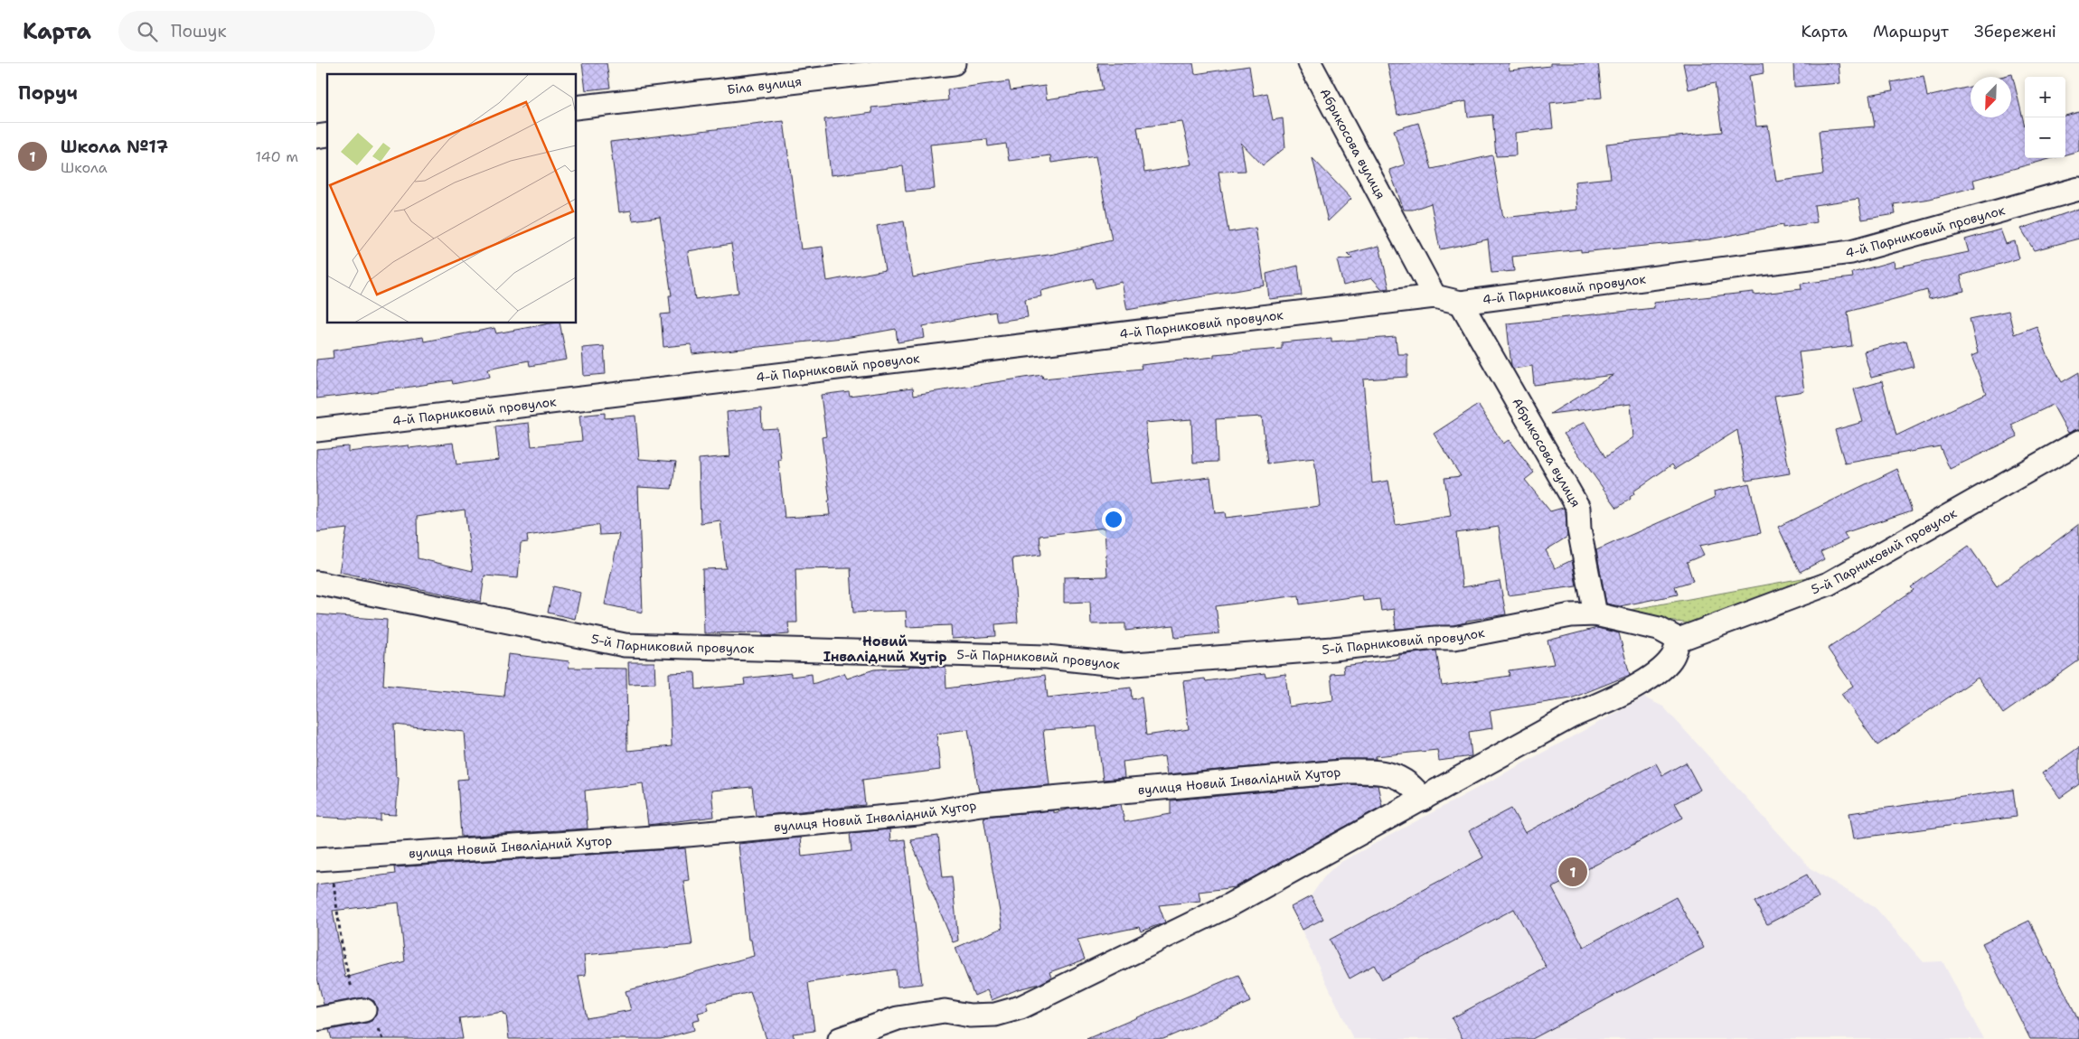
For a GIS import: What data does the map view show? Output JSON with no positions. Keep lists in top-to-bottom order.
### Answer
{
  "streets": {
    "street": [
      "Біла вулиця",
      "Абрикосова вулиця",
      "4-й Парниковий провулок",
      "5-й Парниковий провулок",
      "вулиця Новий Інвалідний Хутор"
    ]
  },
  "crossings": [
    ["Абрикосова вулиця", "4-й Парниковий провулок"],
    ["Абрикосова вулиця", "5-й Парниковий провулок"]
  ],
  "districts": ["Новий Інвалідний Хутір"],
  "north": "bottom left",
  "page": {
    "header": "Карта",
    "search": "Пошук",
    "nav": ["Карта", "Маршрут", "Збережені"],
    "heading": "Поруч",
    "map_buttons": ["+", "−"],
    "list": [
      {
        "mark": "1",
        "name": "Школа №17",
        "note": "Школа",
        "value": "140 m"
      }
    ],
    "pins": "1"
  }
}
